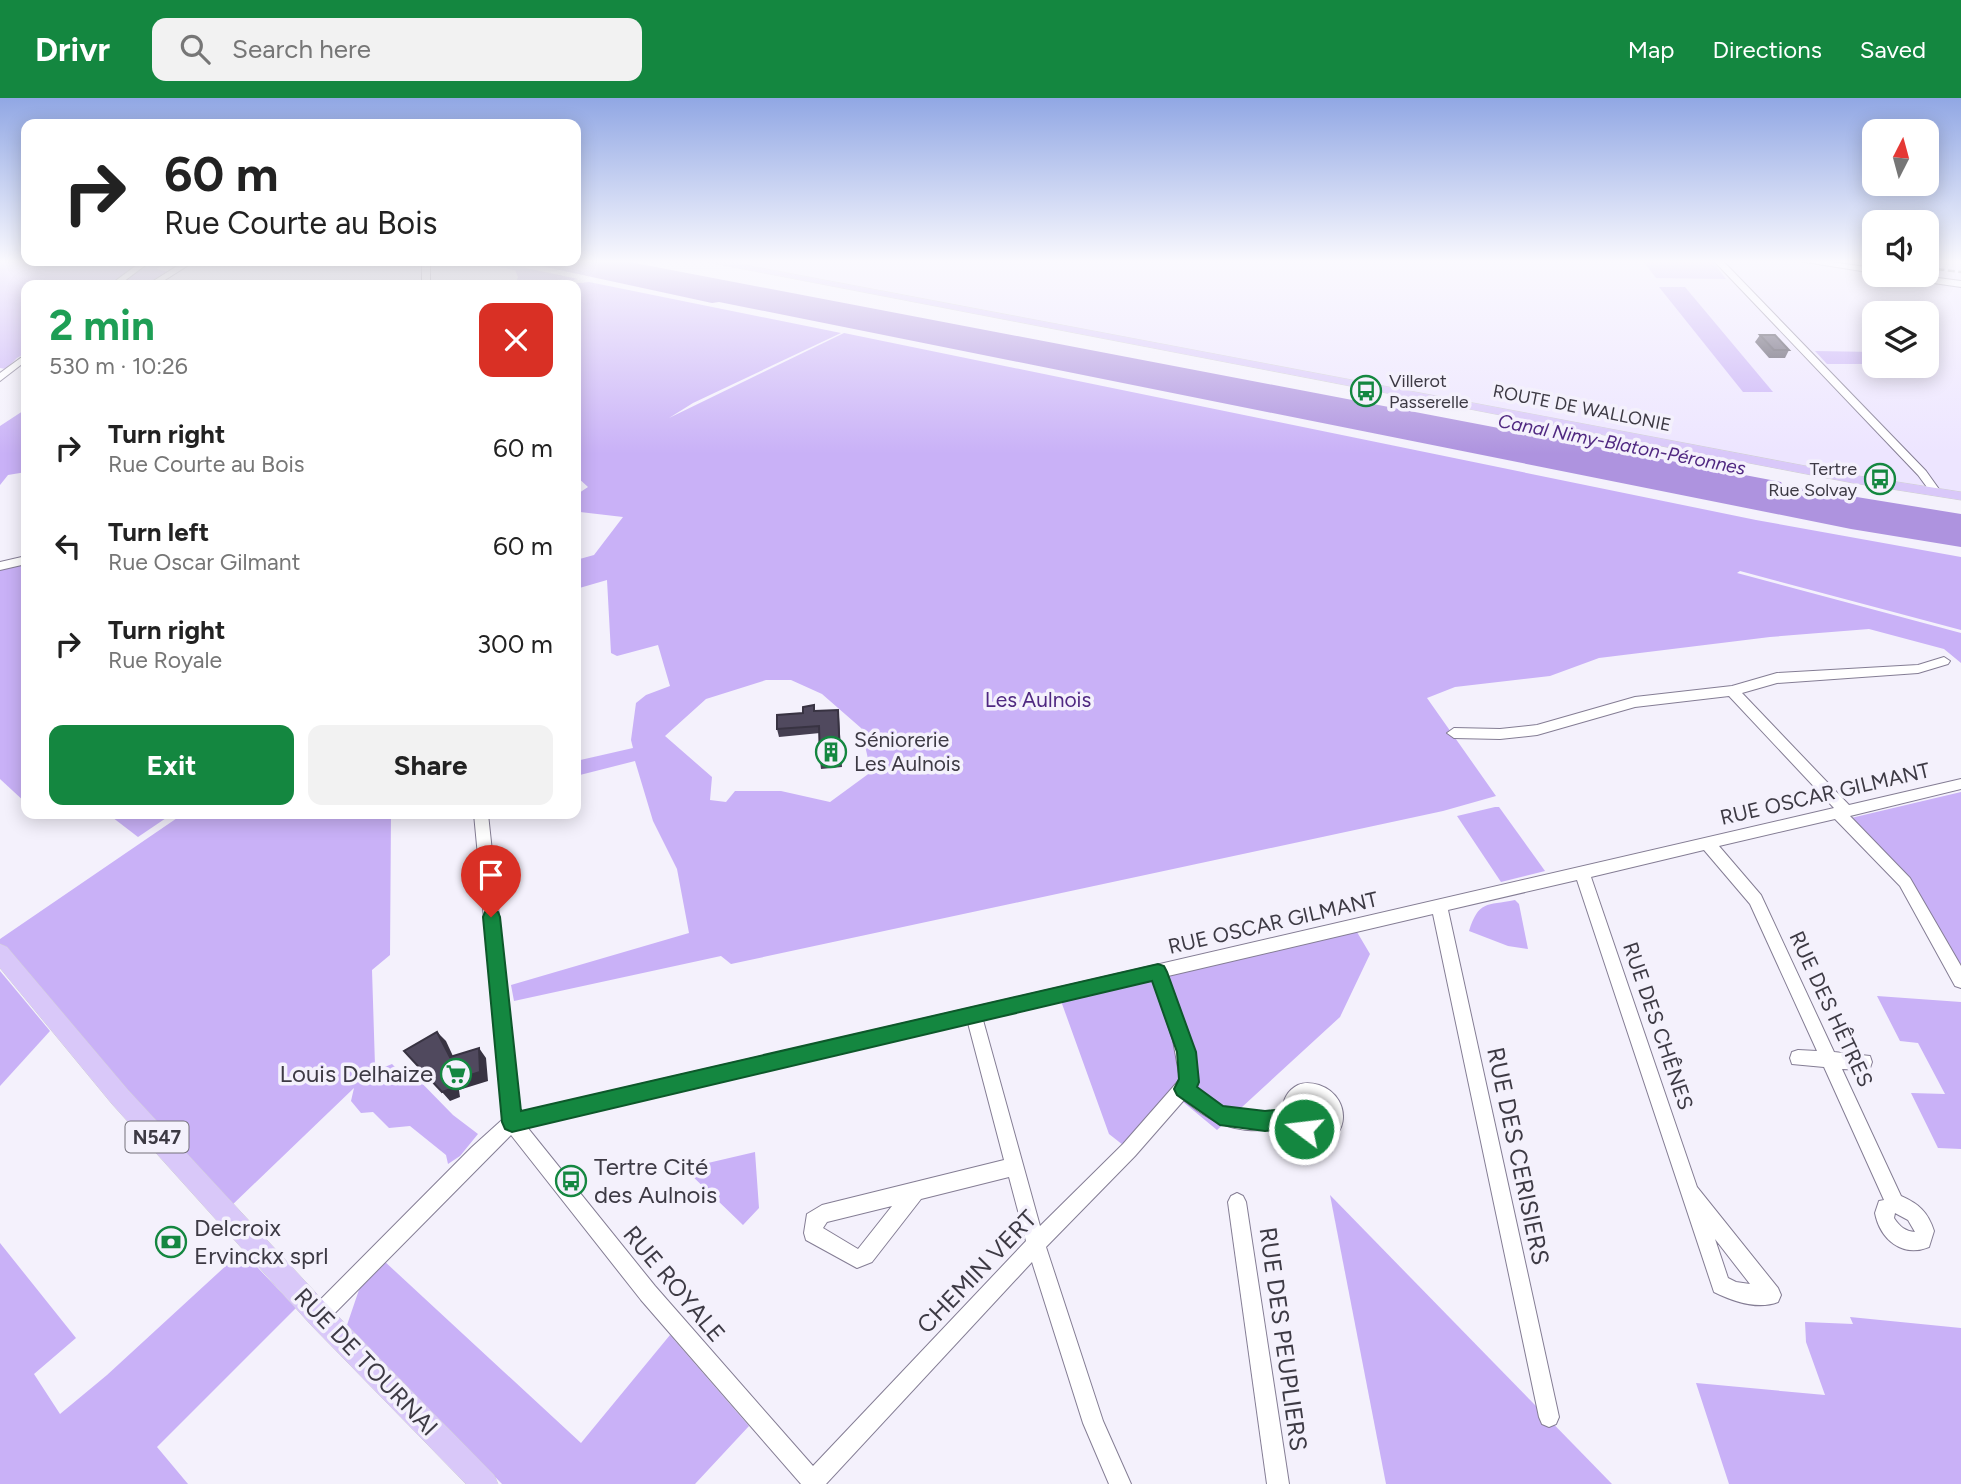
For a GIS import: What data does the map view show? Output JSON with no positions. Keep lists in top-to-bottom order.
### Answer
{
  "streets": {
    "main road": ["ROUTE DE WALLONIE", "N547", "RUE DE TOURNAI"],
    "street": [
      "RUE OSCAR GILMANT",
      "RUE DES HÊTRES",
      "RUE DES CHÊNES",
      "RUE DES CERISIERS",
      "CHEMIN VERT",
      "RUE ROYALE",
      "RUE DES PEUPLIERS"
    ]
  },
  "crossings": [
    ["RUE OSCAR GILMANT", "RUE DES HÊTRES"],
    ["RUE OSCAR GILMANT", "RUE DES CHÊNES"],
    ["RUE OSCAR GILMANT", "RUE DES CERISIERS"],
    ["RUE OSCAR GILMANT", "RUE ROYALE"],
    ["CHEMIN VERT", "RUE ROYALE"]
  ],
  "water": ["Canal Nimy-Blaton-Péronnes"],
  "parks": ["Les Aulnois"],
  "places": {
    "bus stop": ["Villerot Passerelle", "Tertre Rue Solvay", "Tertre Cité des Aulnois"],
    "building": ["Séniorerie Les Aulnois"],
    "supermarket": ["Louis Delhaize"],
    "bank": ["Delcroix Ervinckx sprl"]
  },
  "north": "top",
  "page": {
    "header": "Drivr",
    "search": "Search here",
    "nav": ["Map", "Directions", "Saved"],
    "turn": ["60 m", "Rue Courte au Bois"],
    "heading": ["2 min", "530 m · 10:26"],
    "list": [
      {
        "name": "Turn right",
        "note": "Rue Courte au Bois",
        "value": "60 m"
      },
      {
        "name": "Turn left",
        "note": "Rue Oscar Gilmant",
        "value": "60 m"
      },
      {
        "name": "Turn right",
        "note": "Rue Royale",
        "value": "300 m"
      }
    ],
    "buttons": ["Exit", "Share"]
  }
}
